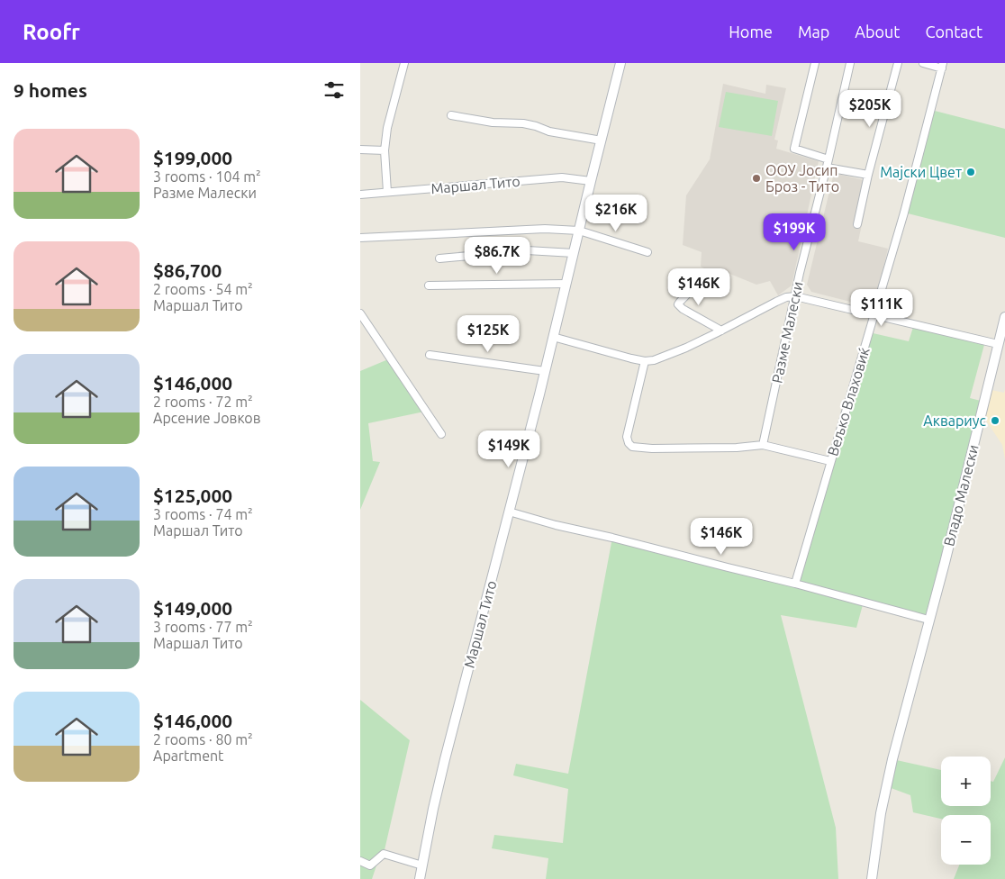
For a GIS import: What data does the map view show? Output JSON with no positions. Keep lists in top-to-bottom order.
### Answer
{
  "streets": {
    "street": [
      "Маршал Тито",
      "Разме Малески",
      "Вељко Влаховиќ",
      "Владо Малески"
    ]
  },
  "places": ["Мајски Цвет", "ООУ Јосип Броз - Тито", "Аквариус"],
  "page": {
    "header": "Roofr",
    "nav": [
      "Home",
      "Map",
      "About",
      "Contact"
    ],
    "heading": "9 homes",
    "price": [
      "$205K",
      "$216K",
      "$199K",
      "$86.7K",
      "$146K",
      "$111K",
      "$125K",
      "$149K",
      "$146K"
    ],
    "list": [
      {
        "name": "$199,000",
        "note": "3 rooms · 104 m² · Разме Малески"
      },
      {
        "name": "$86,700",
        "note": "2 rooms · 54 m² · Маршал Тито"
      },
      {
        "name": "$146,000",
        "note": "2 rooms · 72 m² · Арсение Јовков"
      },
      {
        "name": "$125,000",
        "note": "3 rooms · 74 m² · Маршал Тито"
      },
      {
        "name": "$149,000",
        "note": "3 rooms · 77 m² · Маршал Тито"
      },
      {
        "name": "$146,000",
        "note": "2 rooms · 80 m² · Apartment"
      }
    ],
    "map_buttons": ["+", "−"]
  }
}
